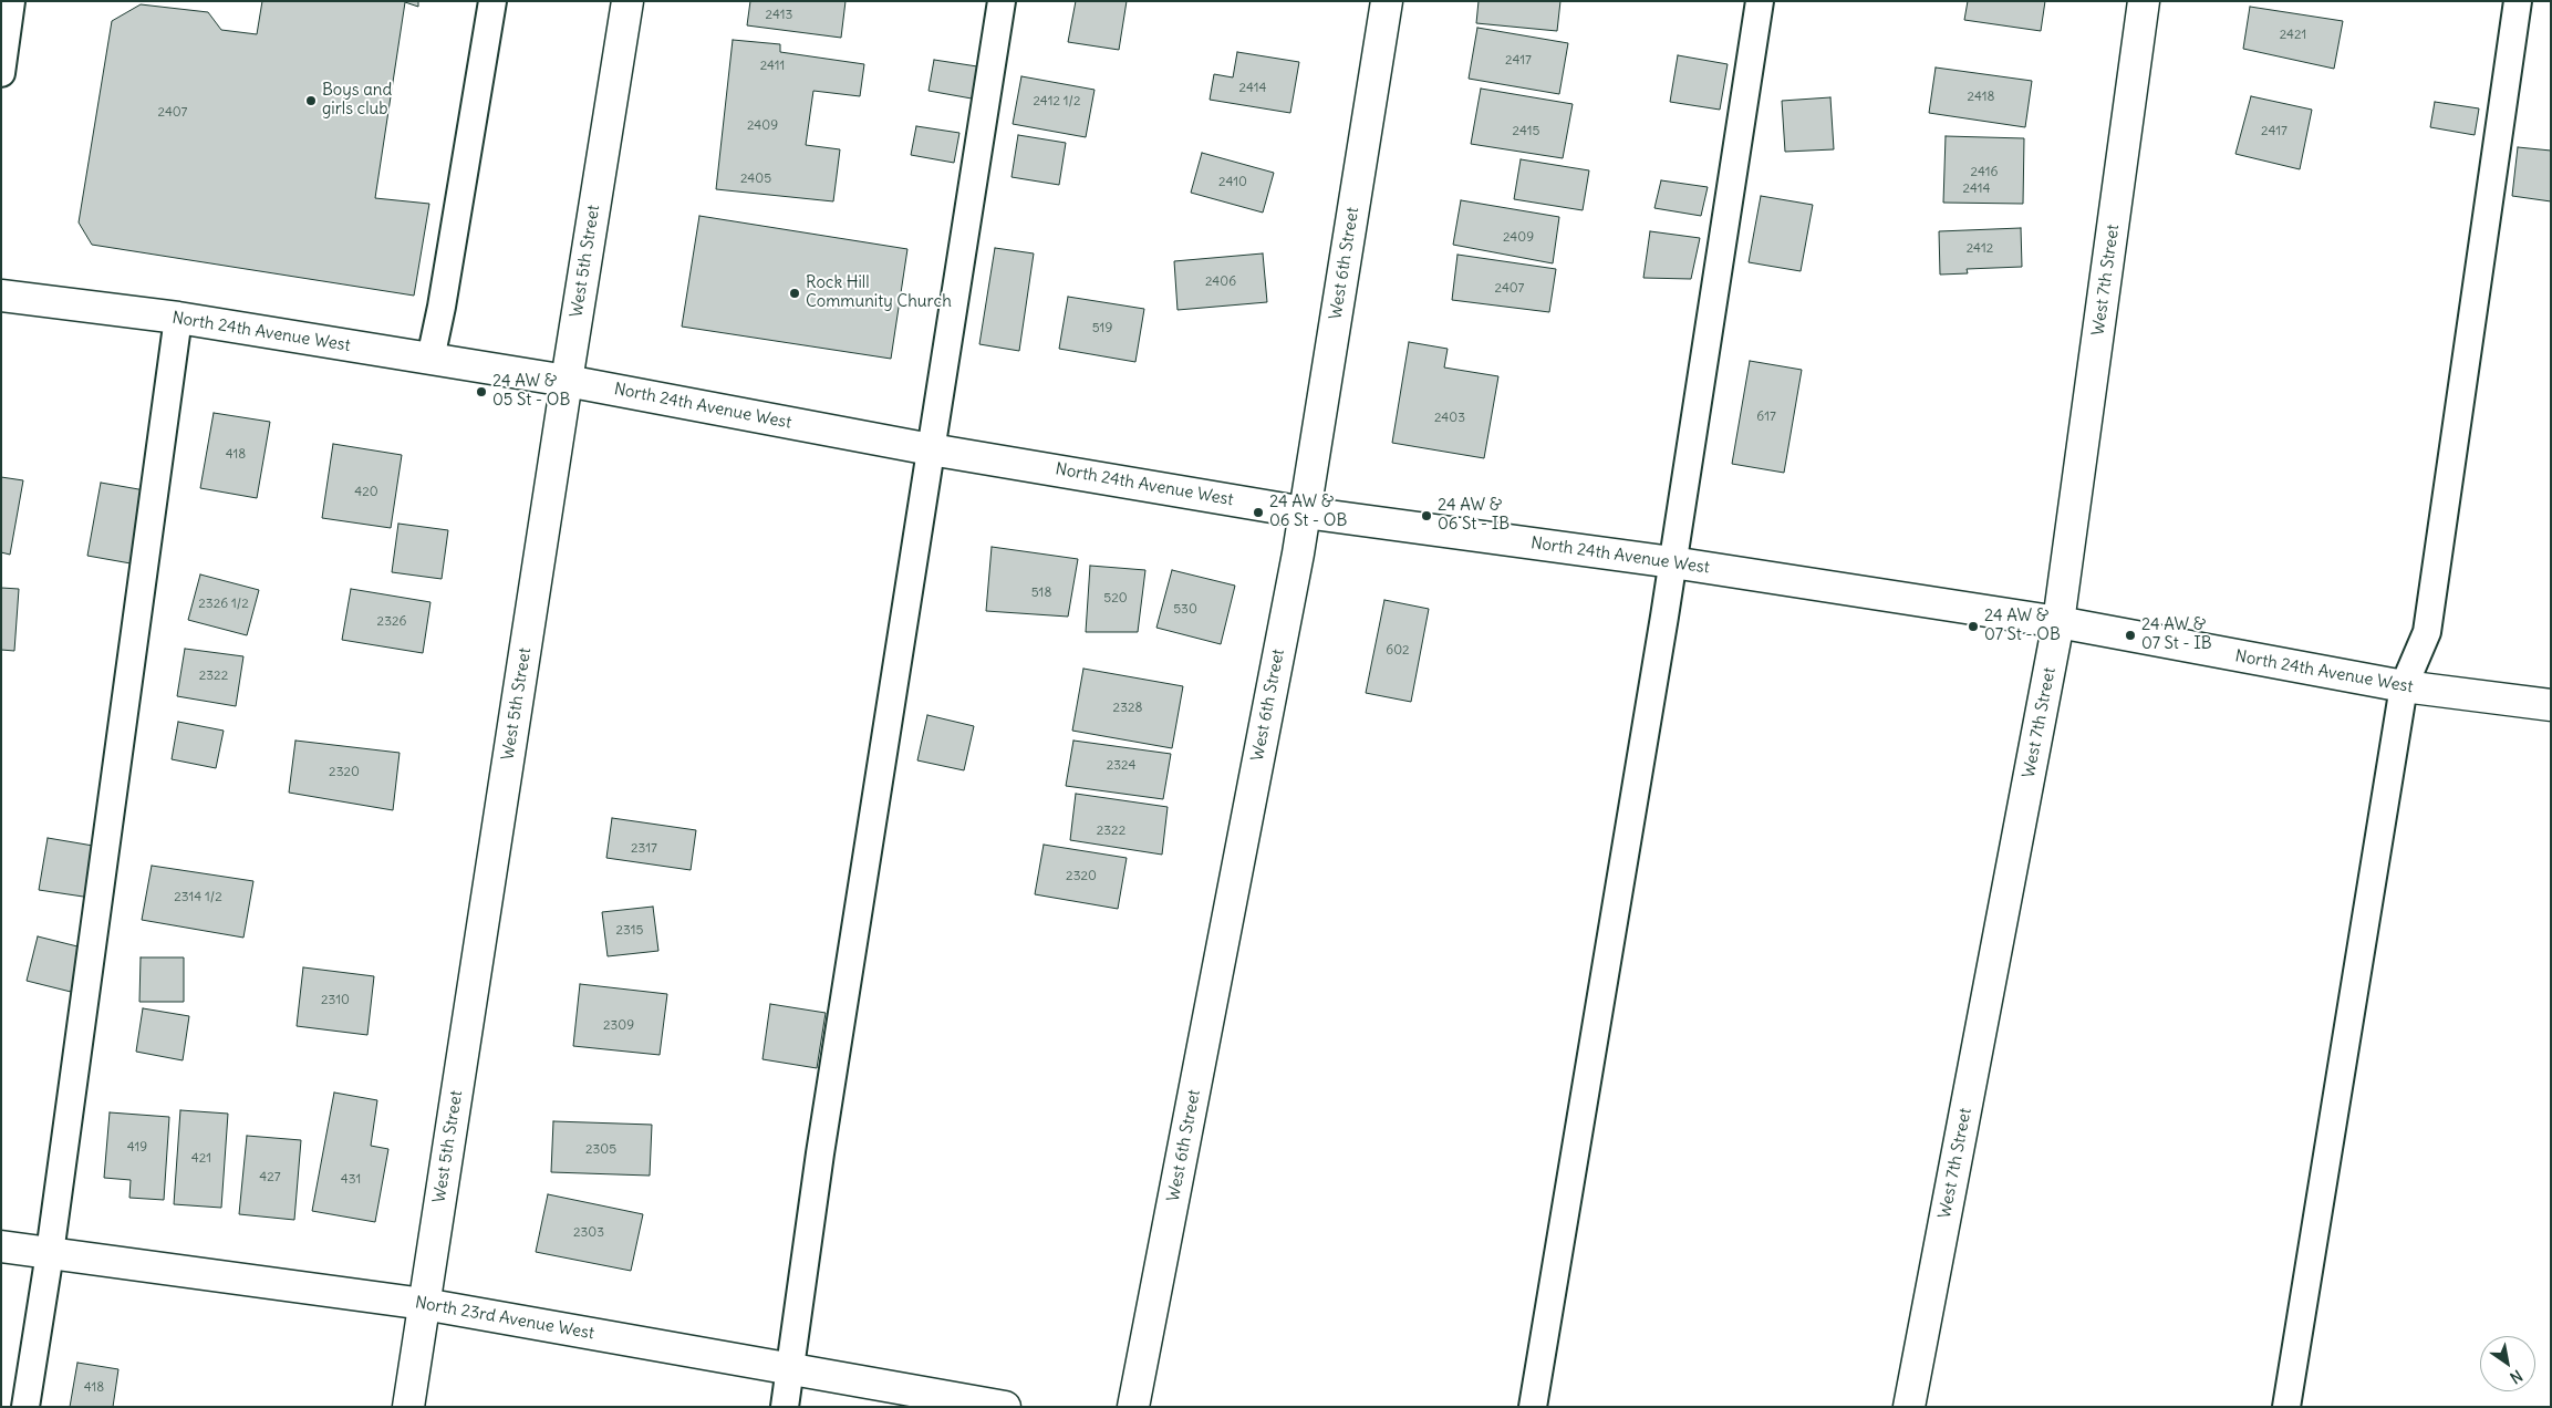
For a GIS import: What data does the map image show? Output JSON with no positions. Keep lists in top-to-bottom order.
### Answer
{
  "streets": {
    "street": [
      "West 5th Street",
      "West 6th Street",
      "West 7th Street",
      "North 24th Avenue West",
      "North 23rd Avenue West"
    ]
  },
  "crossings": [
    ["West 5th Street", "North 24th Avenue West"],
    ["West 5th Street", "North 23rd Avenue West"],
    ["West 6th Street", "North 24th Avenue West"],
    ["West 7th Street", "North 24th Avenue West"]
  ],
  "places": [
    "Boys and girls club",
    "Rock Hill Community Church",
    "24 AW & 05 St - OB",
    "24 AW & 06 St - OB",
    "24 AW & 06 St - IB",
    "24 AW & 07 St - OB",
    "24 AW & 07 St - IB"
  ],
  "house_numbers": [
    "2413",
    "2421",
    "2417",
    "2411",
    "2414",
    "2418",
    "2412 1/2",
    "2407",
    "2409",
    "2415",
    "2417",
    "2416",
    "2405",
    "2410",
    "2414",
    "2409",
    "2412",
    "2406",
    "2407",
    "519",
    "617",
    "2403",
    "418",
    "420",
    "518",
    "520",
    "2326 1/2",
    "530",
    "2326",
    "602",
    "2322",
    "2328",
    "2324",
    "2320",
    "2322",
    "2317",
    "2320",
    "2314 1/2",
    "2315",
    "2310",
    "2309",
    "419",
    "2305",
    "421",
    "427",
    "431",
    "2303",
    "418"
  ],
  "north": "bottom right"
}
